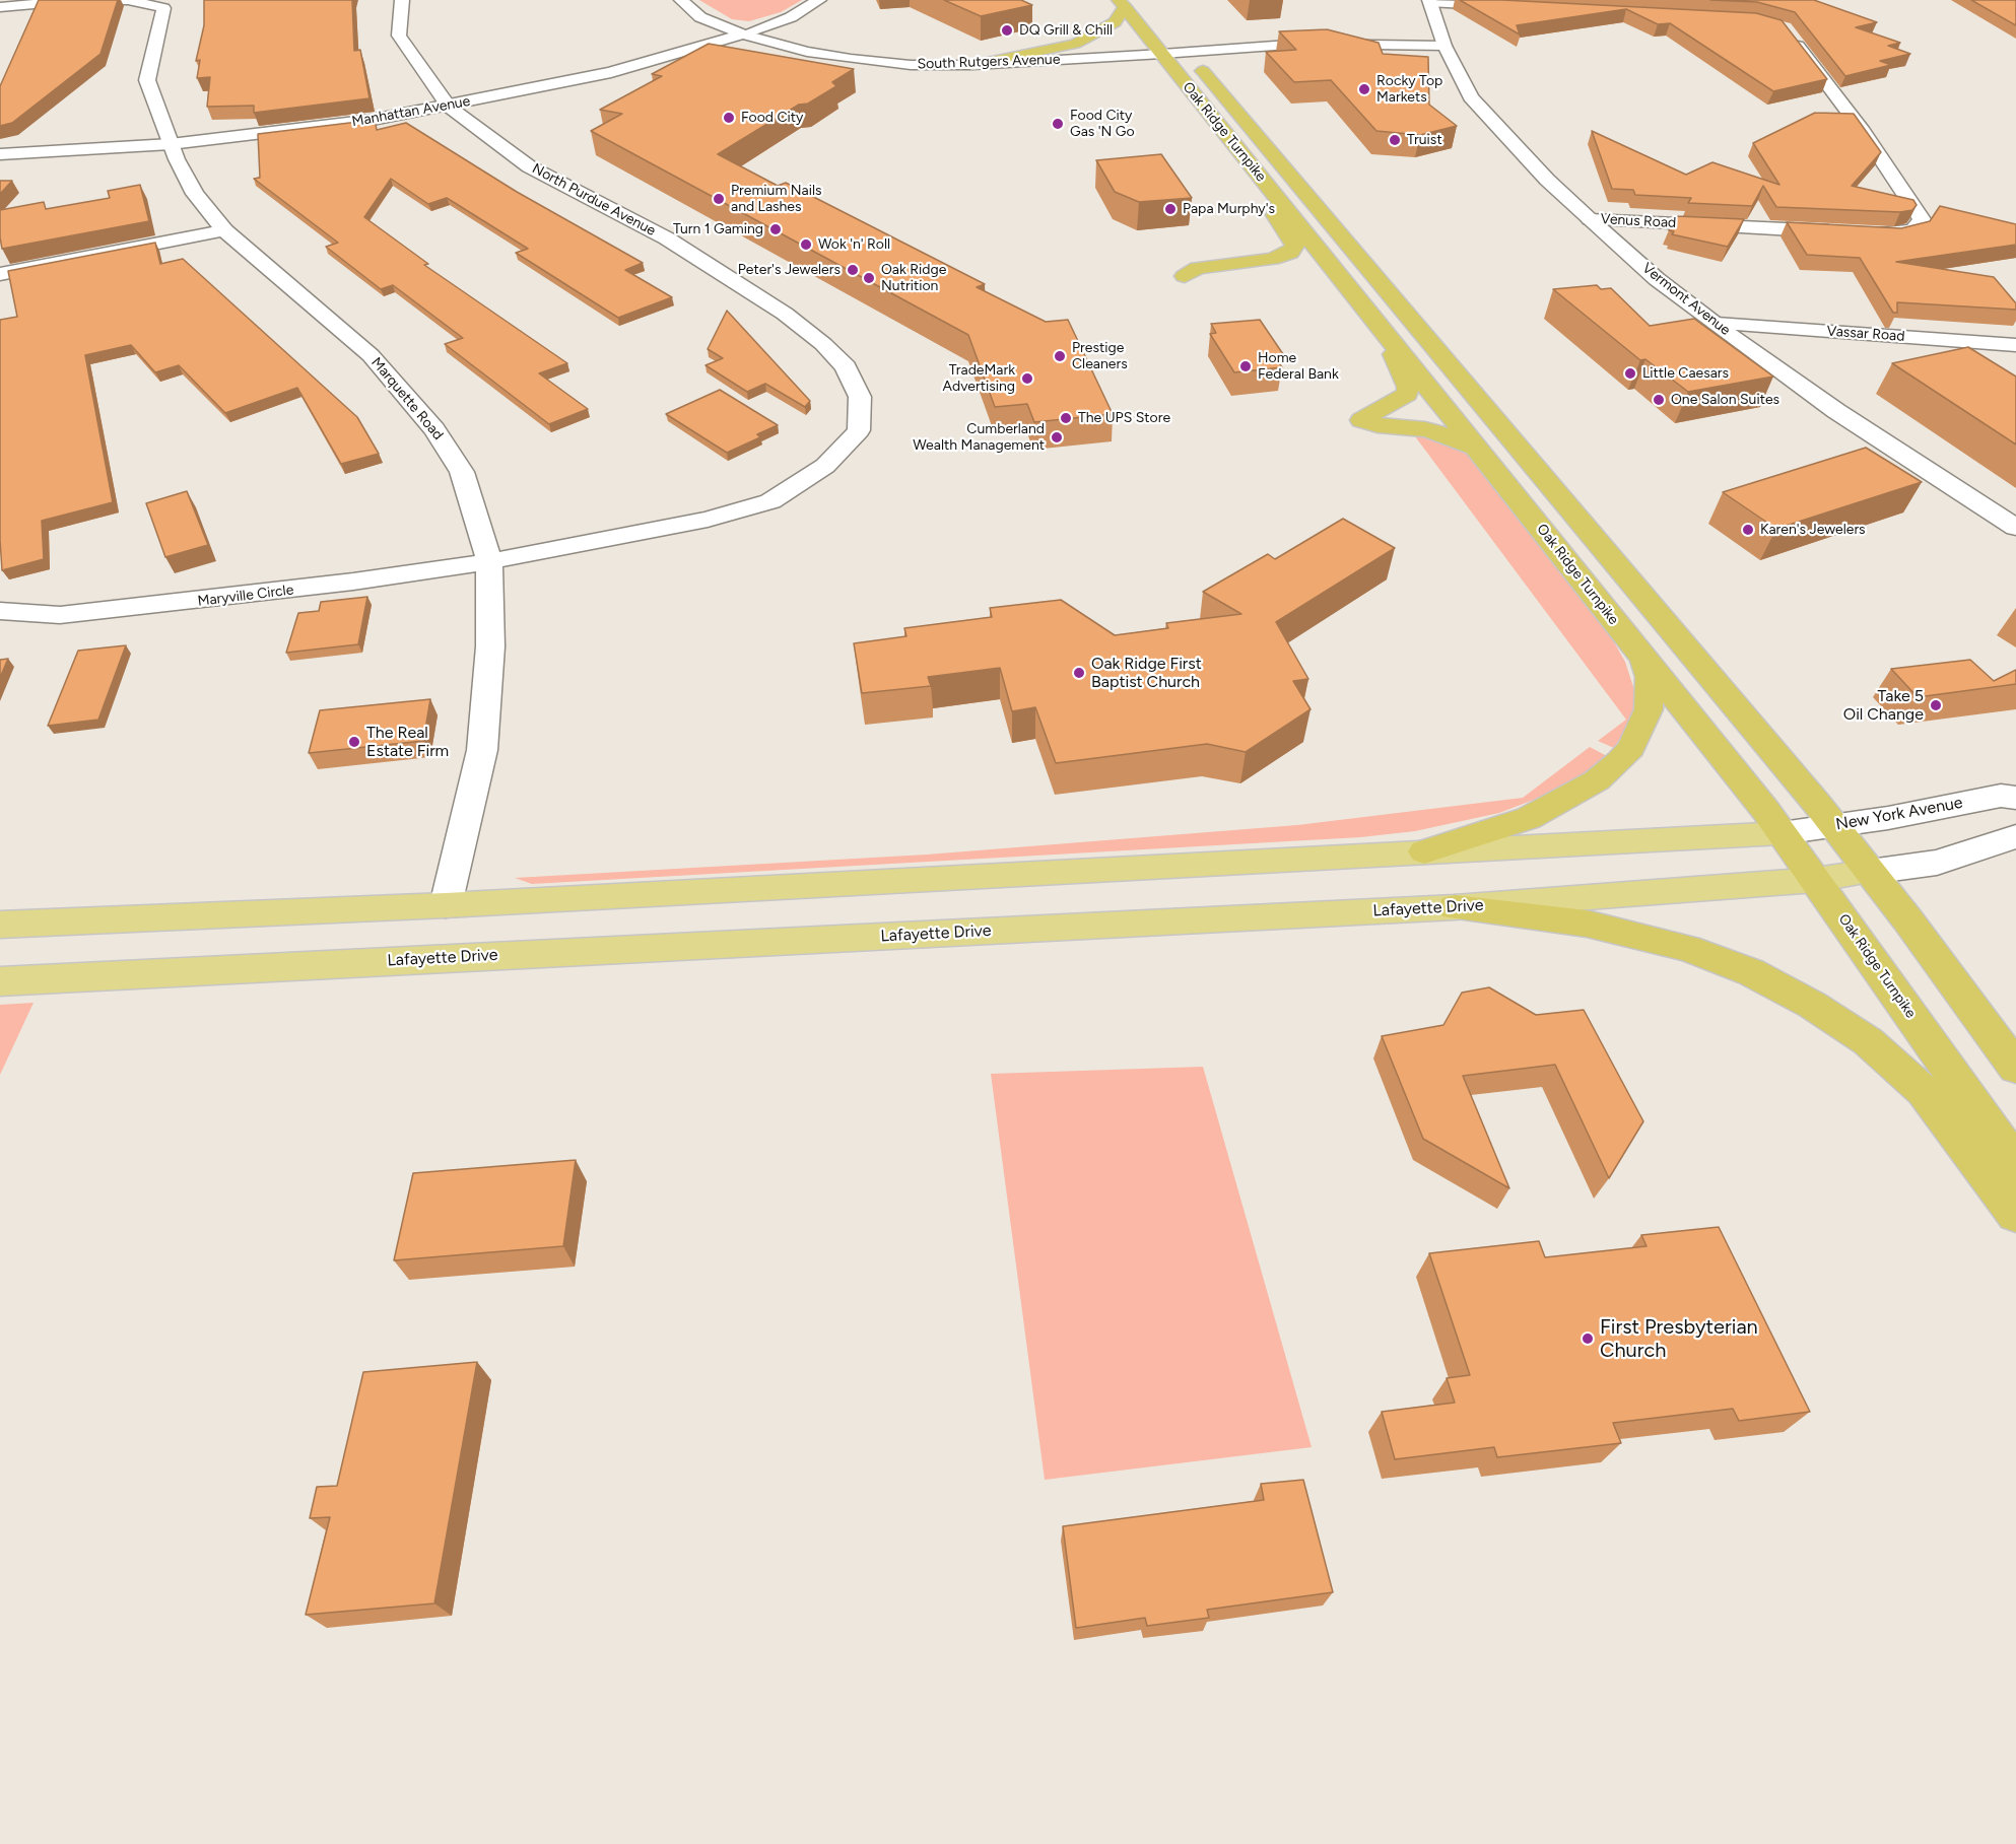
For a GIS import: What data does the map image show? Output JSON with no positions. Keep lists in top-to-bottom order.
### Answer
{
  "streets": {
    "highway": ["Oak Ridge Turnpike"],
    "main road": ["Lafayette Drive"],
    "street": [
      "South Rutgers Avenue",
      "Manhattan Avenue",
      "North Purdue Avenue",
      "Venus Road",
      "Vermont Avenue",
      "Vassar Road",
      "Marquette Road",
      "Maryville Circle",
      "New York Avenue"
    ]
  },
  "crossings": [
    ["South Rutgers Avenue", "Manhattan Avenue"],
    ["South Rutgers Avenue", "Oak Ridge Turnpike"],
    ["South Rutgers Avenue", "Vermont Avenue"],
    ["Manhattan Avenue", "North Purdue Avenue"],
    ["Manhattan Avenue", "Marquette Road"],
    ["Oak Ridge Turnpike", "New York Avenue"],
    ["Oak Ridge Turnpike", "Lafayette Drive"],
    ["North Purdue Avenue", "Marquette Road"],
    ["North Purdue Avenue", "Maryville Circle"],
    ["Venus Road", "Vermont Avenue"],
    ["Vermont Avenue", "Vassar Road"],
    ["Marquette Road", "Maryville Circle"]
  ],
  "places": [
    "DQ Grill & Chill",
    "Rocky Top Markets",
    "Food City",
    "Food City Gas 'N Go",
    "Truist",
    "Premium Nails and Lashes",
    "Papa Murphy's",
    "Turn 1 Gaming",
    "Wok 'n' Roll",
    "Peter's Jewelers",
    "Oak Ridge Nutrition",
    "Prestige Cleaners",
    "Home Federal Bank",
    "Little Caesars",
    "TradeMark Advertising",
    "One Salon Suites",
    "The UPS Store",
    "Cumberland Wealth Management",
    "Karen's Jewelers",
    "Oak Ridge First Baptist Church",
    "Take 5 Oil Change",
    "The Real Estate Firm",
    "First Presbyterian Church"
  ]
}
